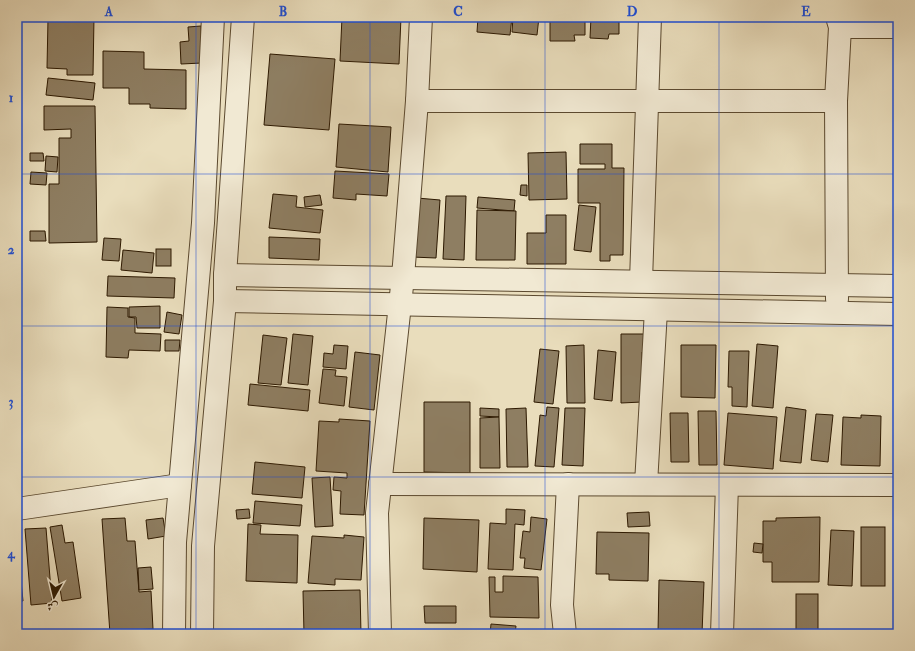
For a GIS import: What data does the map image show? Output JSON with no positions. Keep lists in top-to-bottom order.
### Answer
{
  "north": "bottom",
  "grid": {
    "columns": [
      "A",
      "B",
      "C",
      "D",
      "E"
    ],
    "rows": [
      "1",
      "2",
      "3",
      "4"
    ]
  }
}
